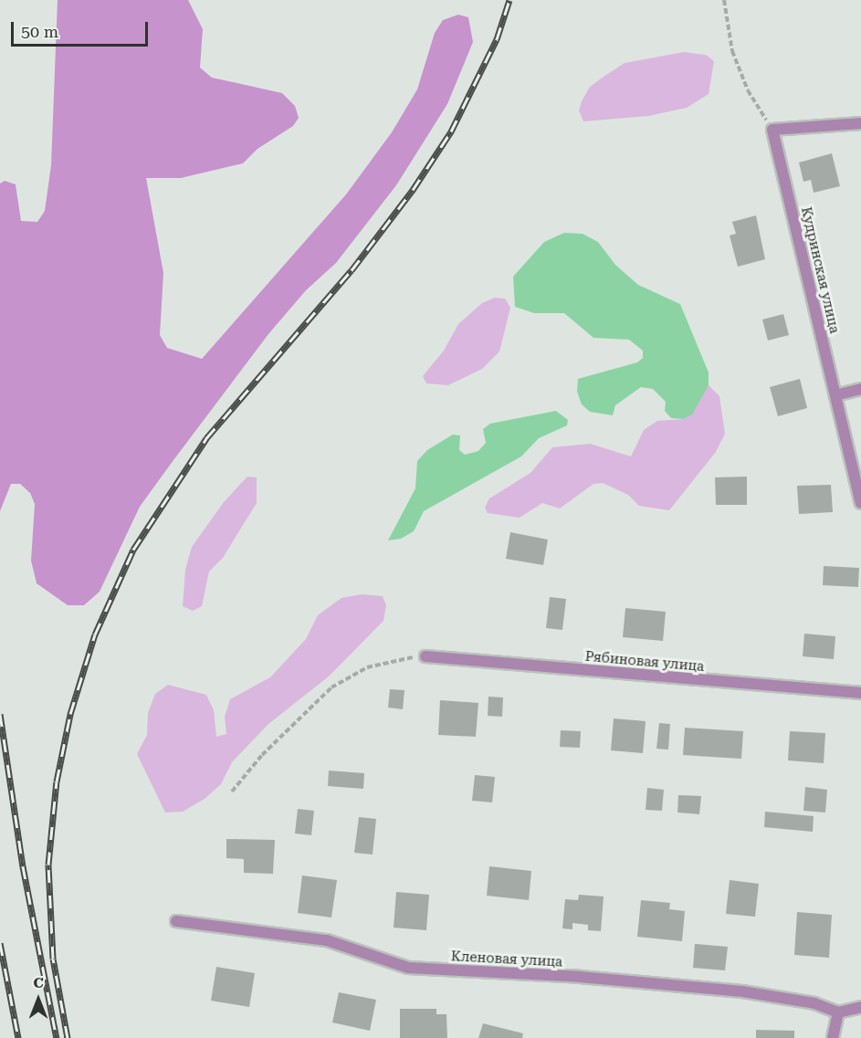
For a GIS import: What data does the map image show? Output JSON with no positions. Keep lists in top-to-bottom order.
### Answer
{
  "streets": {
    "street": ["Кудринская улица", "Рябиновая улица", "Кленовая улица"]
  },
  "scale_bar": "50 m",
  "north": "top"
}
